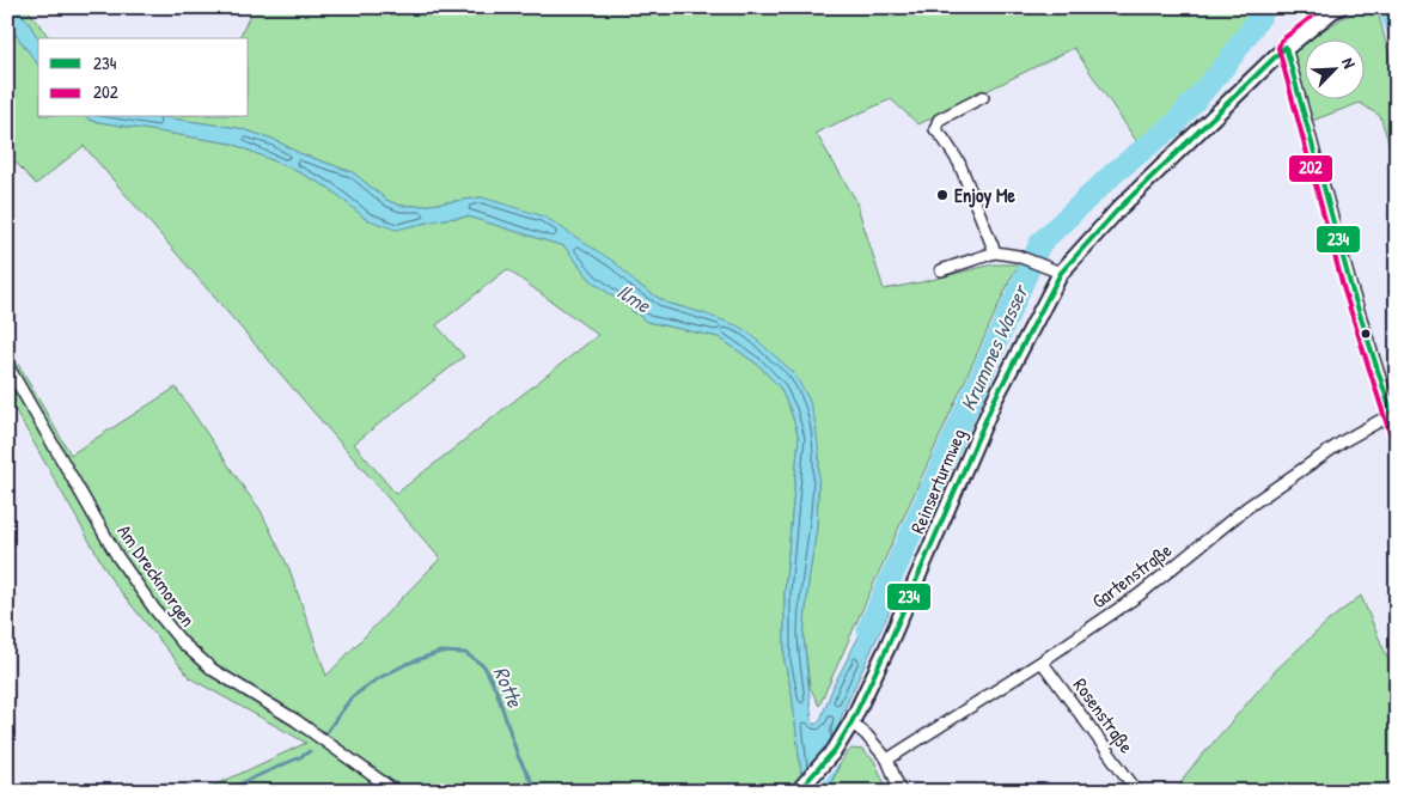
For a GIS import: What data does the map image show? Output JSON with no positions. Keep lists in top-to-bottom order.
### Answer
{
  "streets": {
    "main road": ["Reinserturmweg"],
    "street": ["Am Dreckmorgen", "Gartenstraße", "Rosenstraße"]
  },
  "crossings": [
    ["Gartenstraße", "Rosenstraße"]
  ],
  "water": ["Ilme", "Krummes Wasser", "Rotte"],
  "places": ["Enjoy Me"],
  "lines": ["transit line 202", "transit line 234"],
  "legend": ["234", "202"],
  "north": "top right"
}
